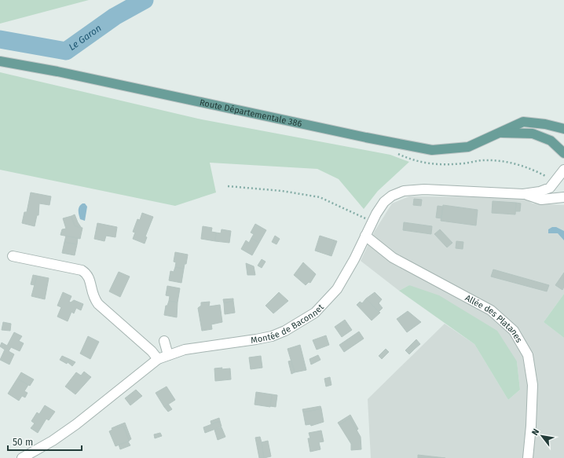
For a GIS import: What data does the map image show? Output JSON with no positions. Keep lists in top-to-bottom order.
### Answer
{
  "streets": {
    "main road": ["Route Départementale 386"],
    "street": ["Allée des Platanes", "Montée de Baconnet"]
  },
  "crossings": [
    ["Allée des Platanes", "Montée de Baconnet"]
  ],
  "water": ["Le Garon"],
  "scale_bar": "50 m",
  "north": "top left"
}
